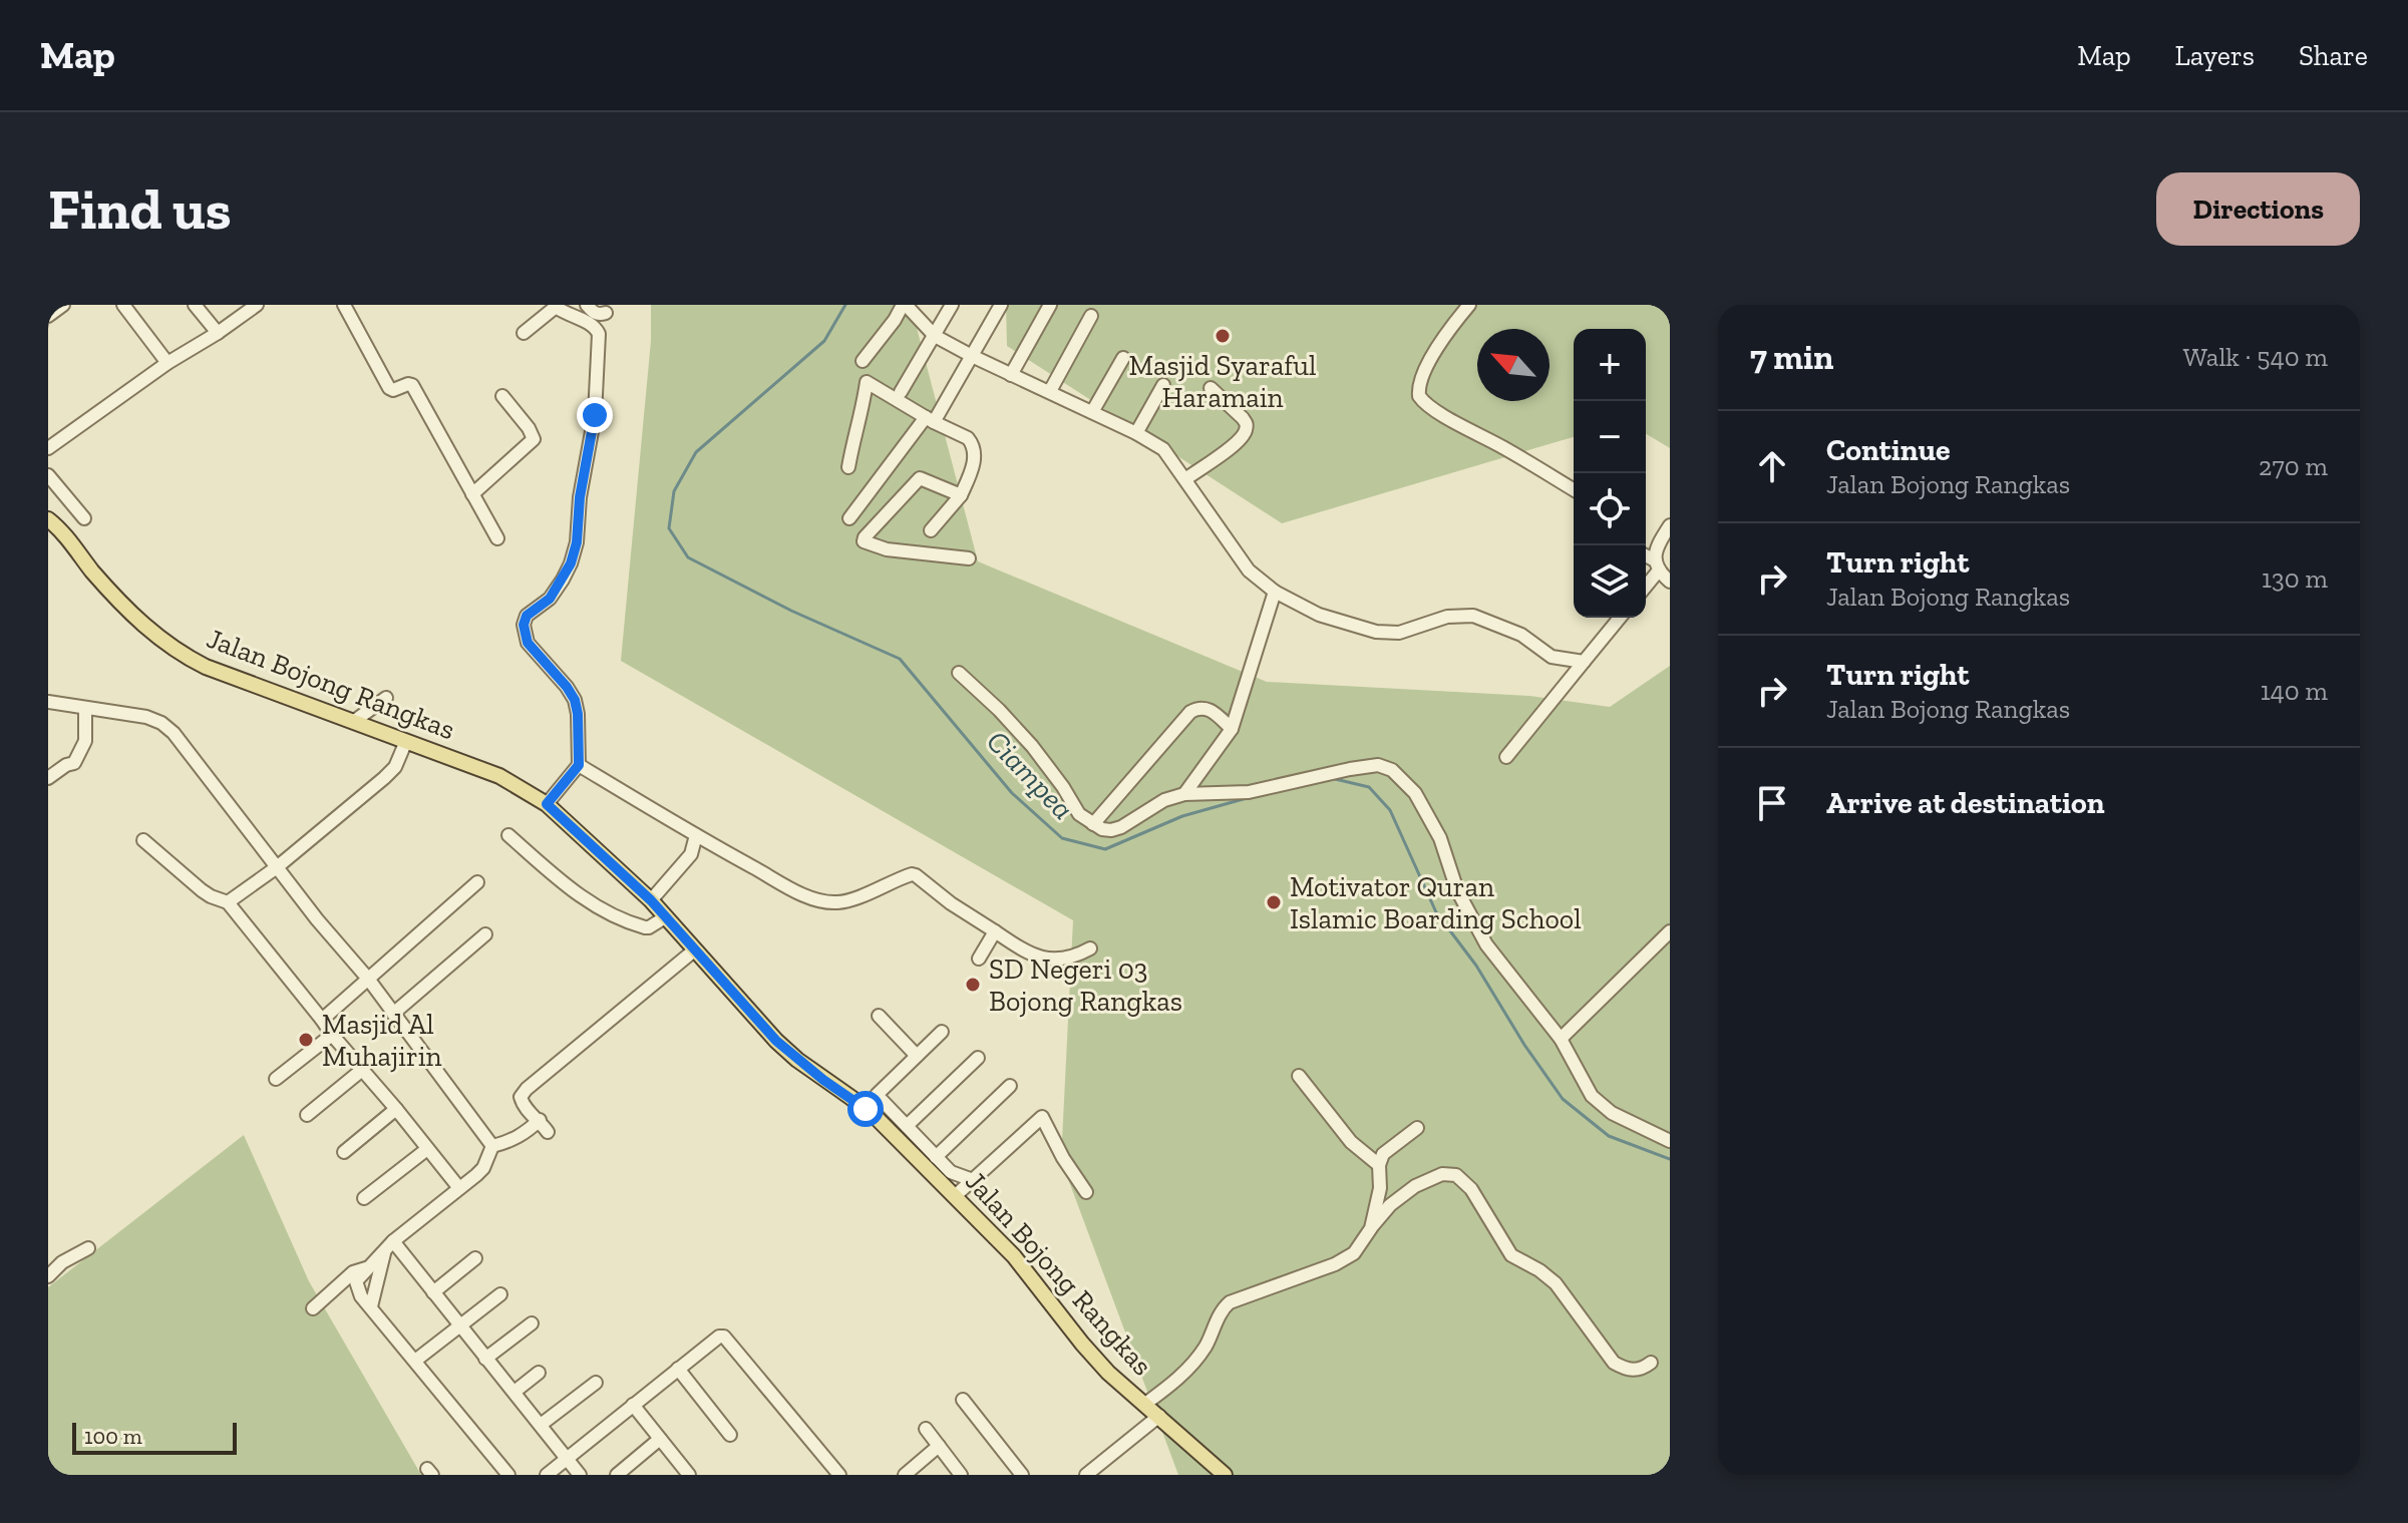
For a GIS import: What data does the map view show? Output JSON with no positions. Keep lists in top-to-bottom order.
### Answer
{
  "streets": {
    "main road": ["Jalan Bojong Rangkas"]
  },
  "water": ["Ciampea"],
  "places": [
    "Masjid Syaraful Haramain",
    "Motivator Quran Islamic Boarding School",
    "SD Negeri 03 Bojong Rangkas",
    "Masjid Al Muhajirin"
  ],
  "scale_bar": "100 m",
  "north": "top left",
  "page": {
    "header": "Map",
    "nav": ["Map", "Layers", "Share"],
    "buttons": "Directions",
    "title": "Find us",
    "heading": ["7 min", "Walk · 540 m"],
    "map_buttons": ["+", "−"],
    "list": [
      ["Continue", "Jalan Bojong Rangkas", "270 m"],
      ["Turn right", "Jalan Bojong Rangkas", "130 m"],
      ["Turn right", "Jalan Bojong Rangkas", "140 m"],
      "Arrive at destination"
    ],
    "scale": "100 m"
  }
}
